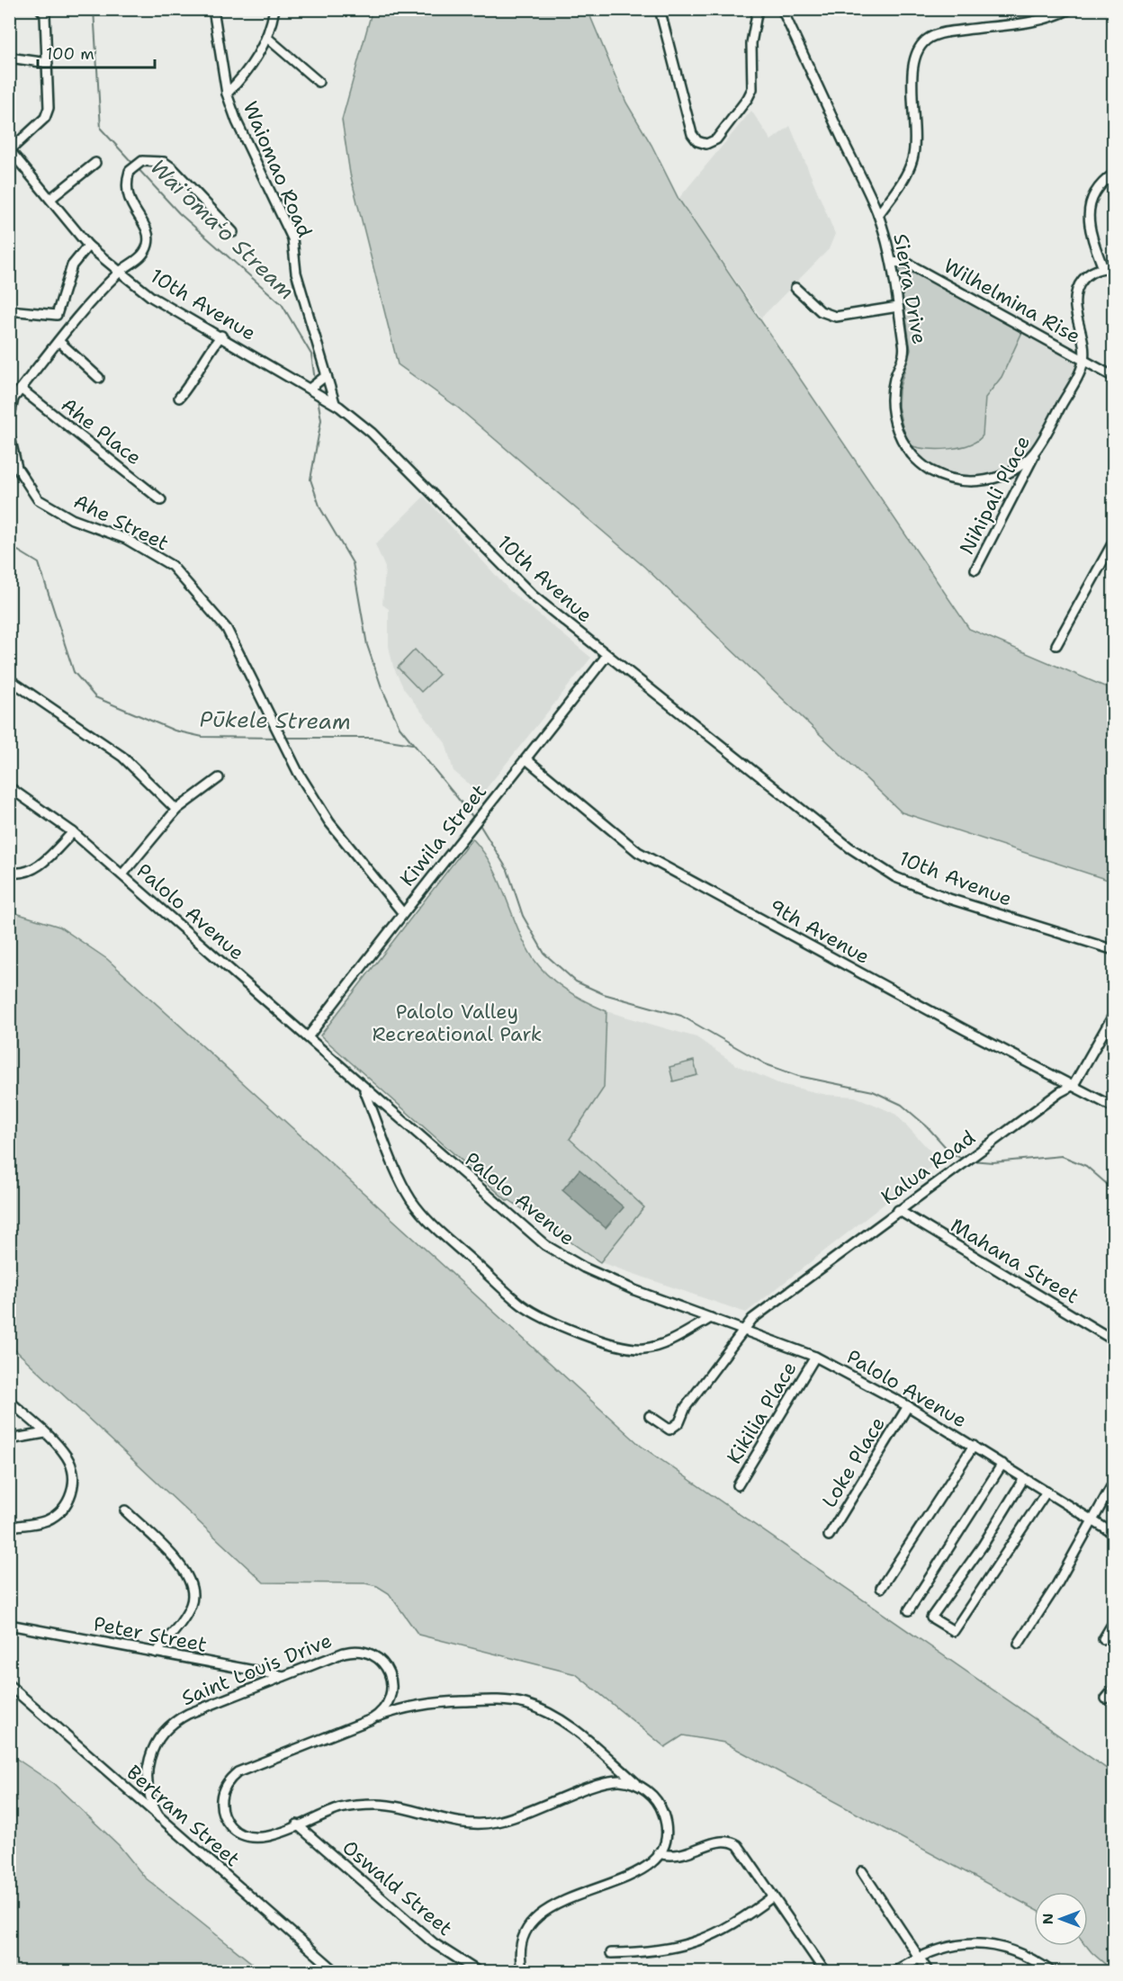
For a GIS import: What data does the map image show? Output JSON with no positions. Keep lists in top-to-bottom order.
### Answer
{
  "streets": {
    "street": [
      "Waiomao Road",
      "Sierra Drive",
      "Wilhelmina Rise",
      "10th Avenue",
      "Ahe Place",
      "Nihipali Place",
      "Ahe Street",
      "Kiwila Street",
      "Palolo Avenue",
      "9th Avenue",
      "Kalua Road",
      "Mahana Street",
      "Kikilia Place",
      "Loke Place",
      "Peter Street",
      "Saint Louis Drive",
      "Bertram Street",
      "Oswald Street"
    ]
  },
  "crossings": [
    ["Waiomao Road", "10th Avenue"],
    ["Sierra Drive", "Wilhelmina Rise"],
    ["Sierra Drive", "Nihipali Place"],
    ["10th Avenue", "Kiwila Street"],
    ["Ahe Street", "Kiwila Street"],
    ["Kiwila Street", "Palolo Avenue"],
    ["Kiwila Street", "9th Avenue"],
    ["Palolo Avenue", "Kalua Road"],
    ["Palolo Avenue", "Kikilia Place"],
    ["Palolo Avenue", "Loke Place"],
    ["9th Avenue", "Kalua Road"],
    ["Kalua Road", "Mahana Street"],
    ["Peter Street", "Saint Louis Drive"],
    ["Saint Louis Drive", "Bertram Street"],
    ["Saint Louis Drive", "Oswald Street"]
  ],
  "water": ["Waiʻomaʻo Stream", "Pūkele Stream"],
  "parks": ["Palolo Valley Recreational Park"],
  "scale_bar": "100 m",
  "north": "left"
}
